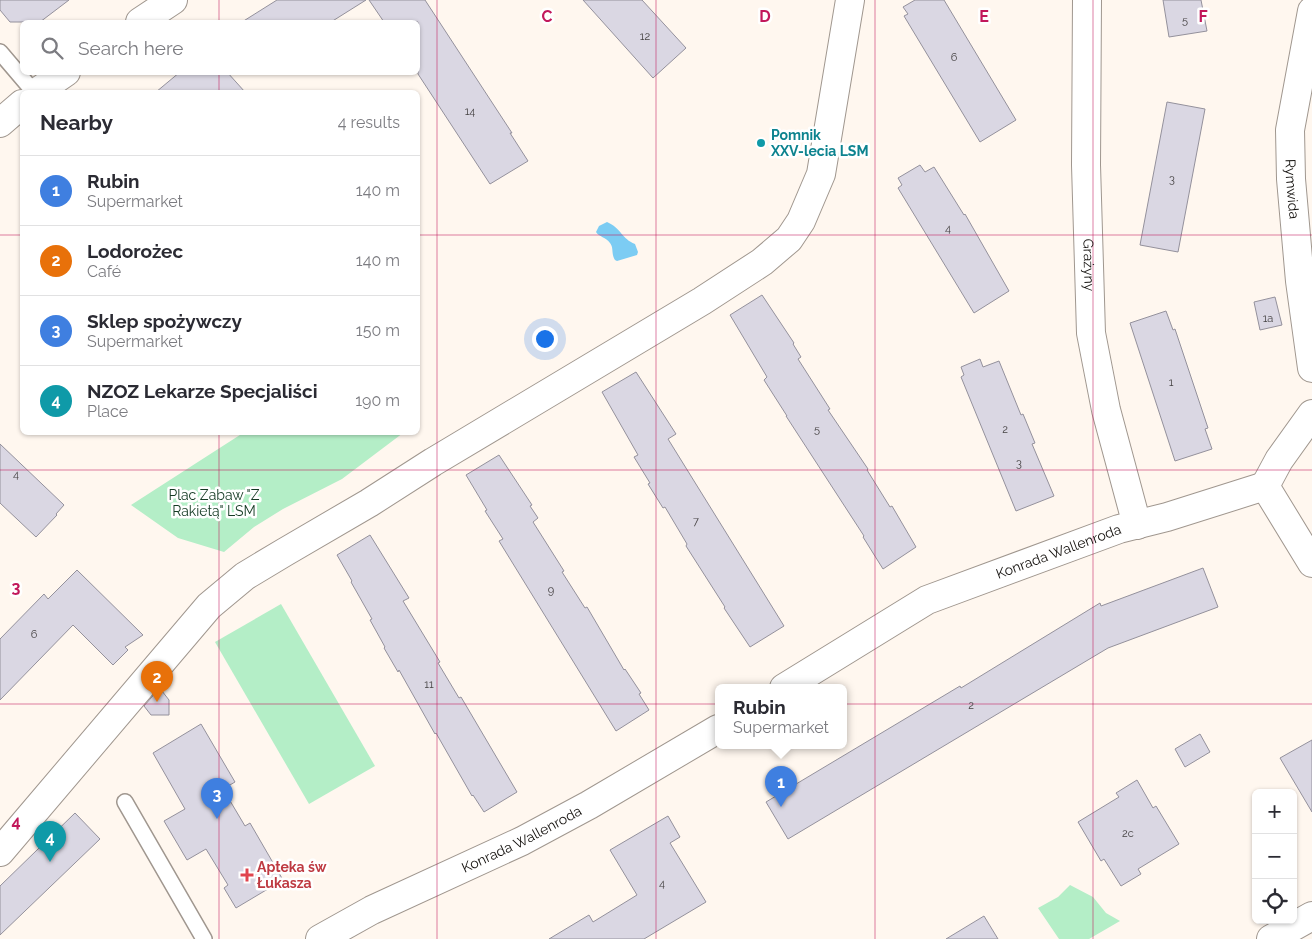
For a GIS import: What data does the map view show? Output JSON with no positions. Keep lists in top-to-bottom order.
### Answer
{
  "streets": {
    "street": ["Rymwida", "Grażyny", "Konrada Wallenroda"]
  },
  "crossings": [
    ["Grażyny", "Konrada Wallenroda"]
  ],
  "parks": ["Plac Zabaw \"Z Rakietą\" LSM"],
  "places": {
    "other": ["Pomnik XXV-lecia LSM"],
    "health": ["Apteka św Łukasza"]
  },
  "house_numbers": [
    "5",
    "12",
    "6",
    "14",
    "3",
    "4",
    "1a",
    "1",
    "5",
    "2",
    "3",
    "4",
    "7",
    "9",
    "6",
    "11",
    "2",
    "2c",
    "4"
  ],
  "page": {
    "search": "Search here",
    "heading": ["Nearby", "4 results"],
    "list": [
      {
        "mark": "1",
        "name": "Rubin",
        "note": "Supermarket",
        "value": "140 m"
      },
      {
        "mark": "2",
        "name": "Lodorożec",
        "note": "Café",
        "value": "140 m"
      },
      {
        "mark": "3",
        "name": "Sklep spożywczy",
        "note": "Supermarket",
        "value": "150 m"
      },
      {
        "mark": "4",
        "name": "NZOZ Lekarze Specjaliści",
        "note": "Place",
        "value": "190 m"
      }
    ],
    "pins": [
      "2",
      "1",
      "3",
      "4"
    ],
    "popup": ["Rubin", "Supermarket"],
    "map_buttons": ["+", "−"]
  },
  "grid": {
    "columns": [
      "C",
      "D",
      "E",
      "F"
    ],
    "rows": ["3", "4"]
  }
}
